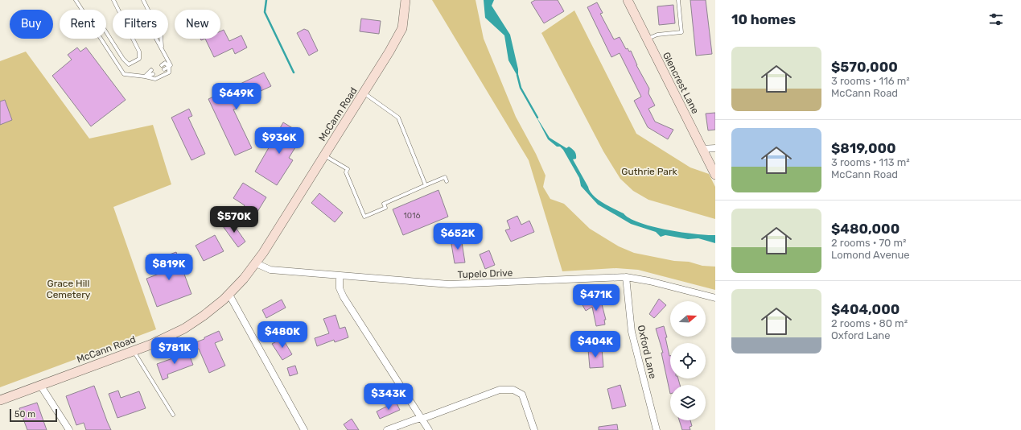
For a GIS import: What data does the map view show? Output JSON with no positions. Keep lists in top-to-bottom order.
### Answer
{
  "streets": {
    "street": [
      "Glencrest Lane",
      "McCann Road",
      "Tupelo Drive",
      "Oxford Lane"
    ]
  },
  "crossings": [
    ["McCann Road", "Tupelo Drive"],
    ["Tupelo Drive", "Oxford Lane"]
  ],
  "parks": ["Guthrie Park", "Grace Hill Cemetery"],
  "house_numbers": ["1016"],
  "scale_bar": "50 m",
  "north": "right",
  "page": {
    "heading": "10 homes",
    "chip": [
      "Buy",
      "Rent",
      "Filters",
      "New"
    ],
    "list": [
      {
        "name": "$570,000",
        "note": "3 rooms · 116 m² · McCann Road"
      },
      {
        "name": "$819,000",
        "note": "3 rooms · 113 m² · McCann Road"
      },
      {
        "name": "$480,000",
        "note": "2 rooms · 70 m² · Lomond Avenue"
      },
      {
        "name": "$404,000",
        "note": "2 rooms · 80 m² · Oxford Lane"
      }
    ],
    "price": [
      "$649K",
      "$936K",
      "$570K",
      "$652K",
      "$819K",
      "$471K",
      "$480K",
      "$404K",
      "$781K",
      "$343K"
    ],
    "scale": "50 m"
  }
}
